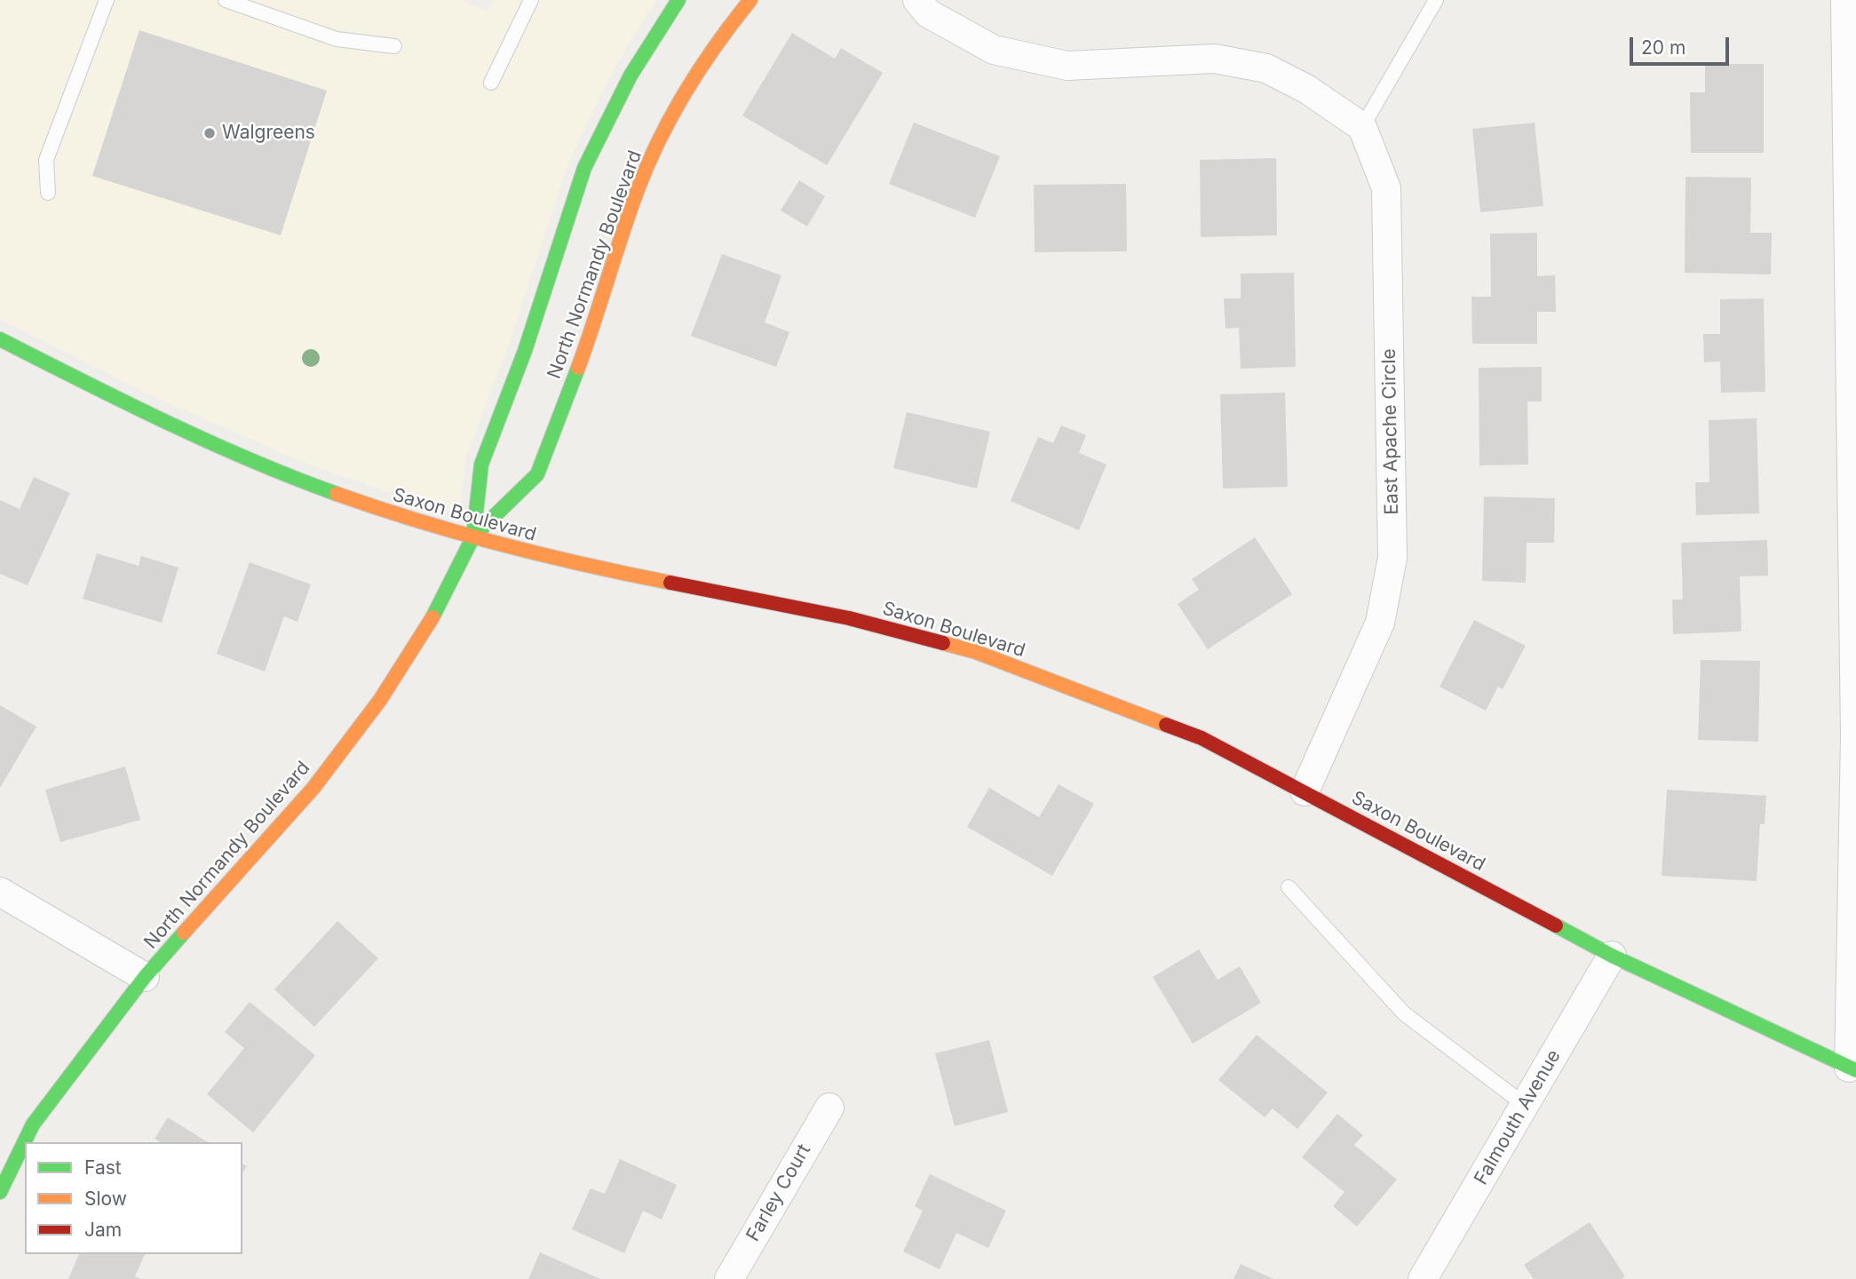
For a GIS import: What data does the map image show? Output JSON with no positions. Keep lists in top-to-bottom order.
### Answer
{
  "streets": {
    "street": [
      "North Normandy Boulevard",
      "East Apache Circle",
      "Saxon Boulevard",
      "Falmouth Avenue",
      "Farley Court"
    ]
  },
  "crossings": [
    ["North Normandy Boulevard", "Saxon Boulevard"],
    ["East Apache Circle", "Saxon Boulevard"],
    ["Saxon Boulevard", "Falmouth Avenue"]
  ],
  "places": ["Walgreens"],
  "legend": ["Fast", "Slow", "Jam"],
  "scale_bar": "20 m"
}
